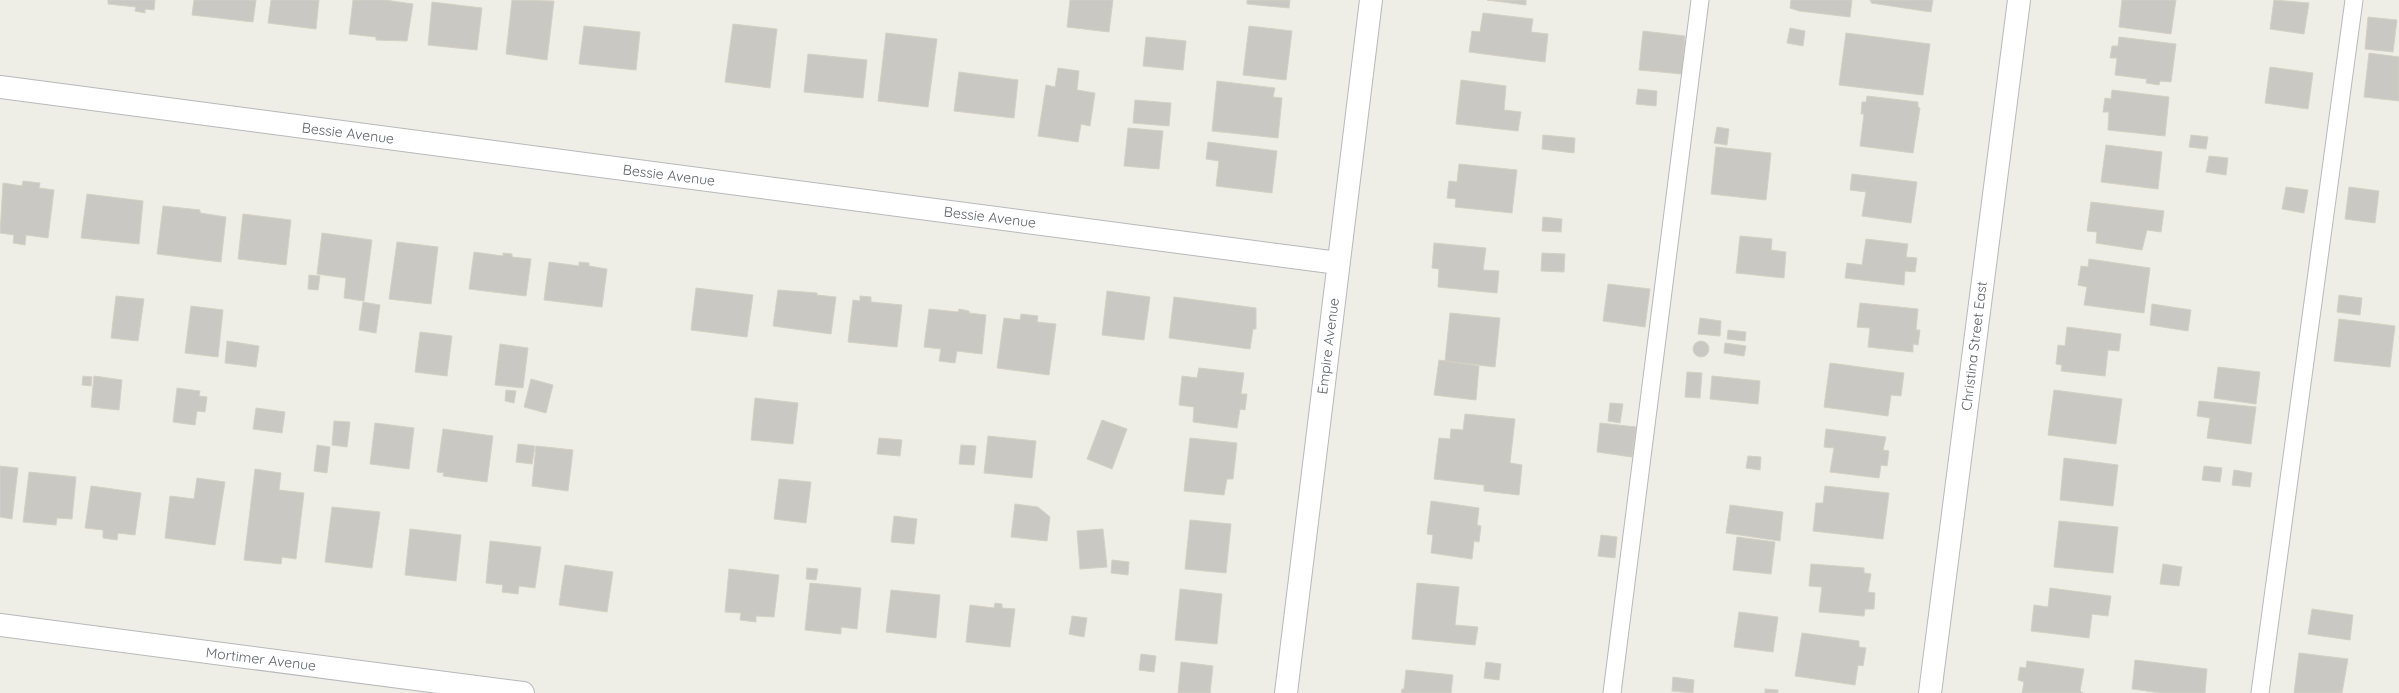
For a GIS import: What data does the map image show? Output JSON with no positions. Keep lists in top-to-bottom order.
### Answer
{
  "streets": {
    "street": [
      "Bessie Avenue",
      "Empire Avenue",
      "Christina Street East",
      "Mortimer Avenue"
    ]
  },
  "crossings": [
    ["Bessie Avenue", "Empire Avenue"]
  ]
}
